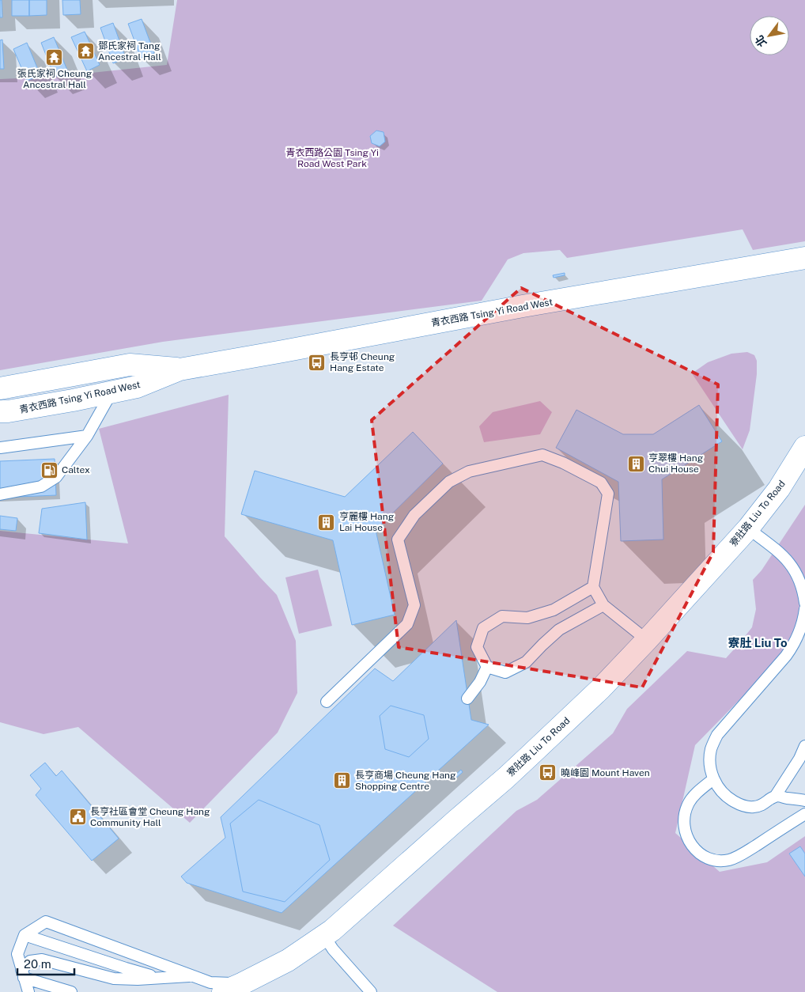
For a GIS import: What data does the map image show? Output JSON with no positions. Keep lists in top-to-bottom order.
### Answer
{
  "streets": {
    "main road": ["青衣西路 Tsing Yi Road West", "寮肚路 Liu To Road"]
  },
  "districts": ["寮肚 Liu To"],
  "parks": ["青衣西路公園 Tsing Yi Road West Park"],
  "places": {
    "temple": ["鄧氏家祠 Tang Ancestral Hall", "張氏家祠 Cheung Ancestral Hall"],
    "bus stop": ["長亨邨 Cheung Hang Estate", "曉峰園 Mount Haven"],
    "building": ["亨翠樓 Hang Chui House", "亨麗樓 Hang Lai House", "長亨商場 Cheung Hang Shopping Centre"],
    "fuel station": ["Caltex"],
    "public building": ["長亨社區會堂 Cheung Hang Community Hall"]
  },
  "scale_bar": "20 m",
  "north": "bottom left"
}
